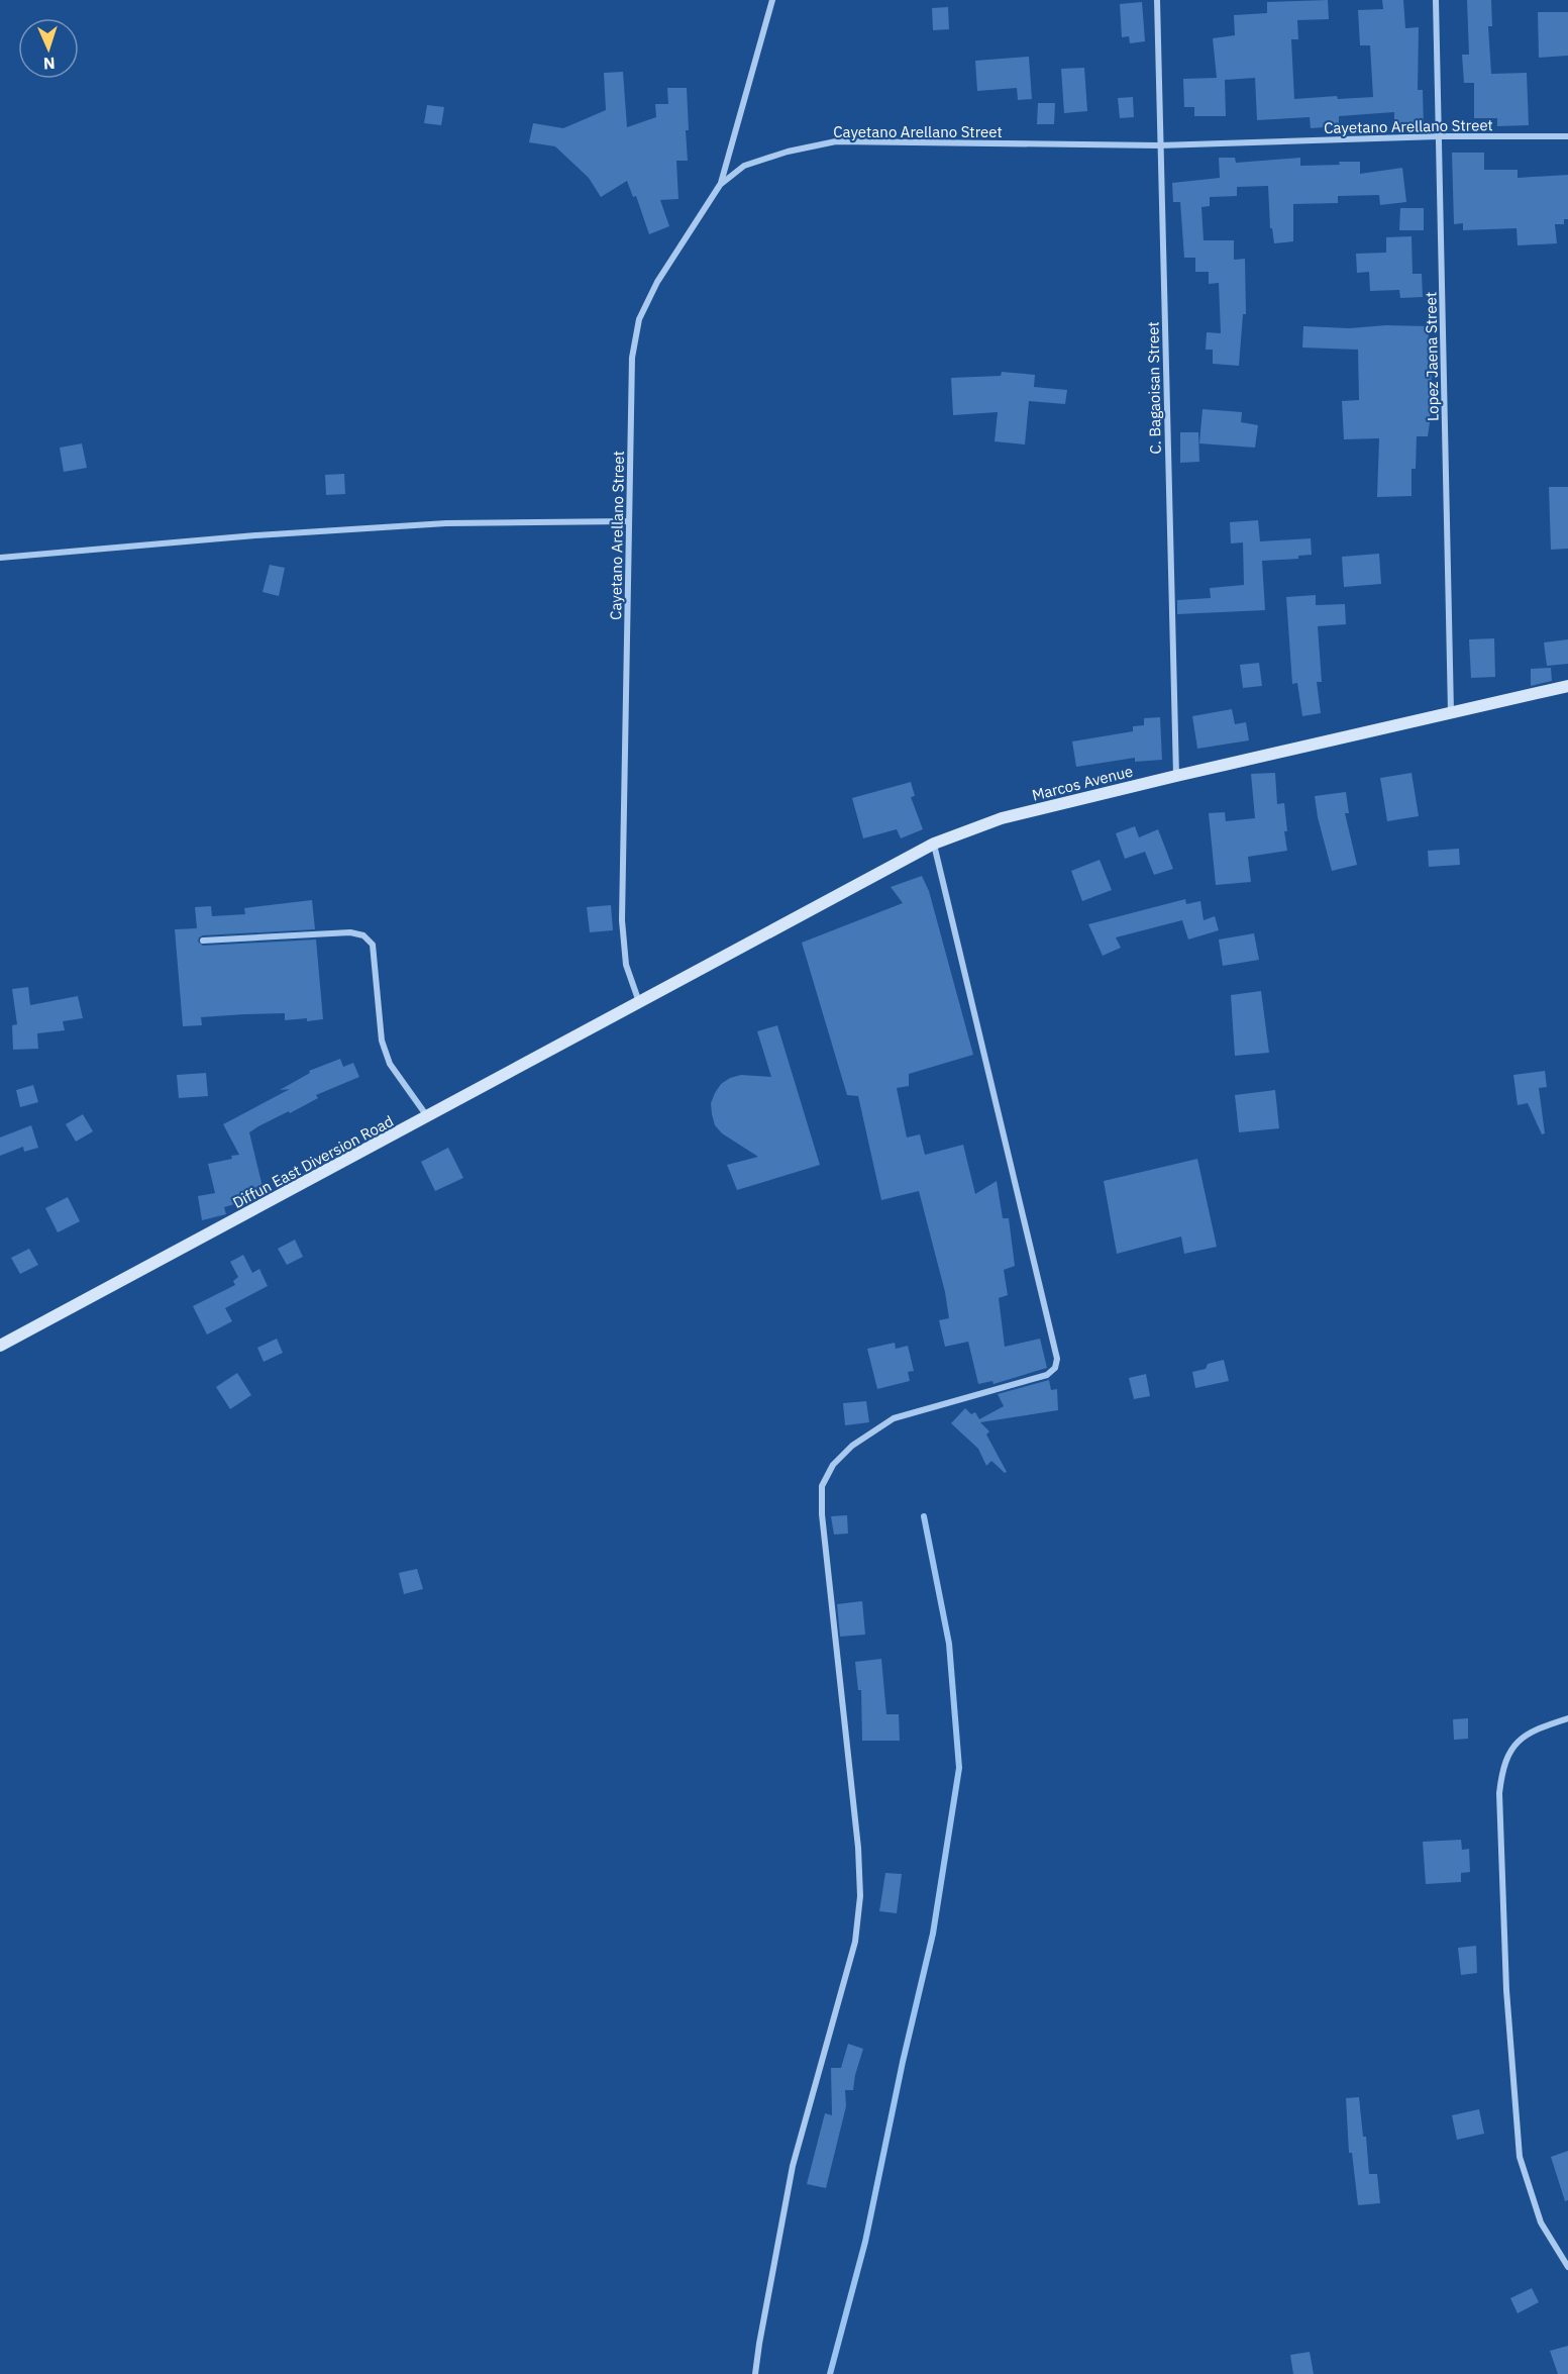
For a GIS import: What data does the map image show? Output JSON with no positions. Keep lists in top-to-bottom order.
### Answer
{
  "streets": {
    "main road": ["Marcos Avenue", "Diffun East Diversion Road"],
    "street": ["Cayetano Arellano Street", "Lopez Jaena Street", "C. Bagaoisan Street"]
  },
  "crossings": [
    ["Cayetano Arellano Street", "Lopez Jaena Street"],
    ["Cayetano Arellano Street", "C. Bagaoisan Street"],
    ["Cayetano Arellano Street", "Marcos Avenue"],
    ["Cayetano Arellano Street", "Diffun East Diversion Road"],
    ["Lopez Jaena Street", "Marcos Avenue"],
    ["C. Bagaoisan Street", "Marcos Avenue"],
    ["Marcos Avenue", "Diffun East Diversion Road"]
  ],
  "north": "bottom"
}
